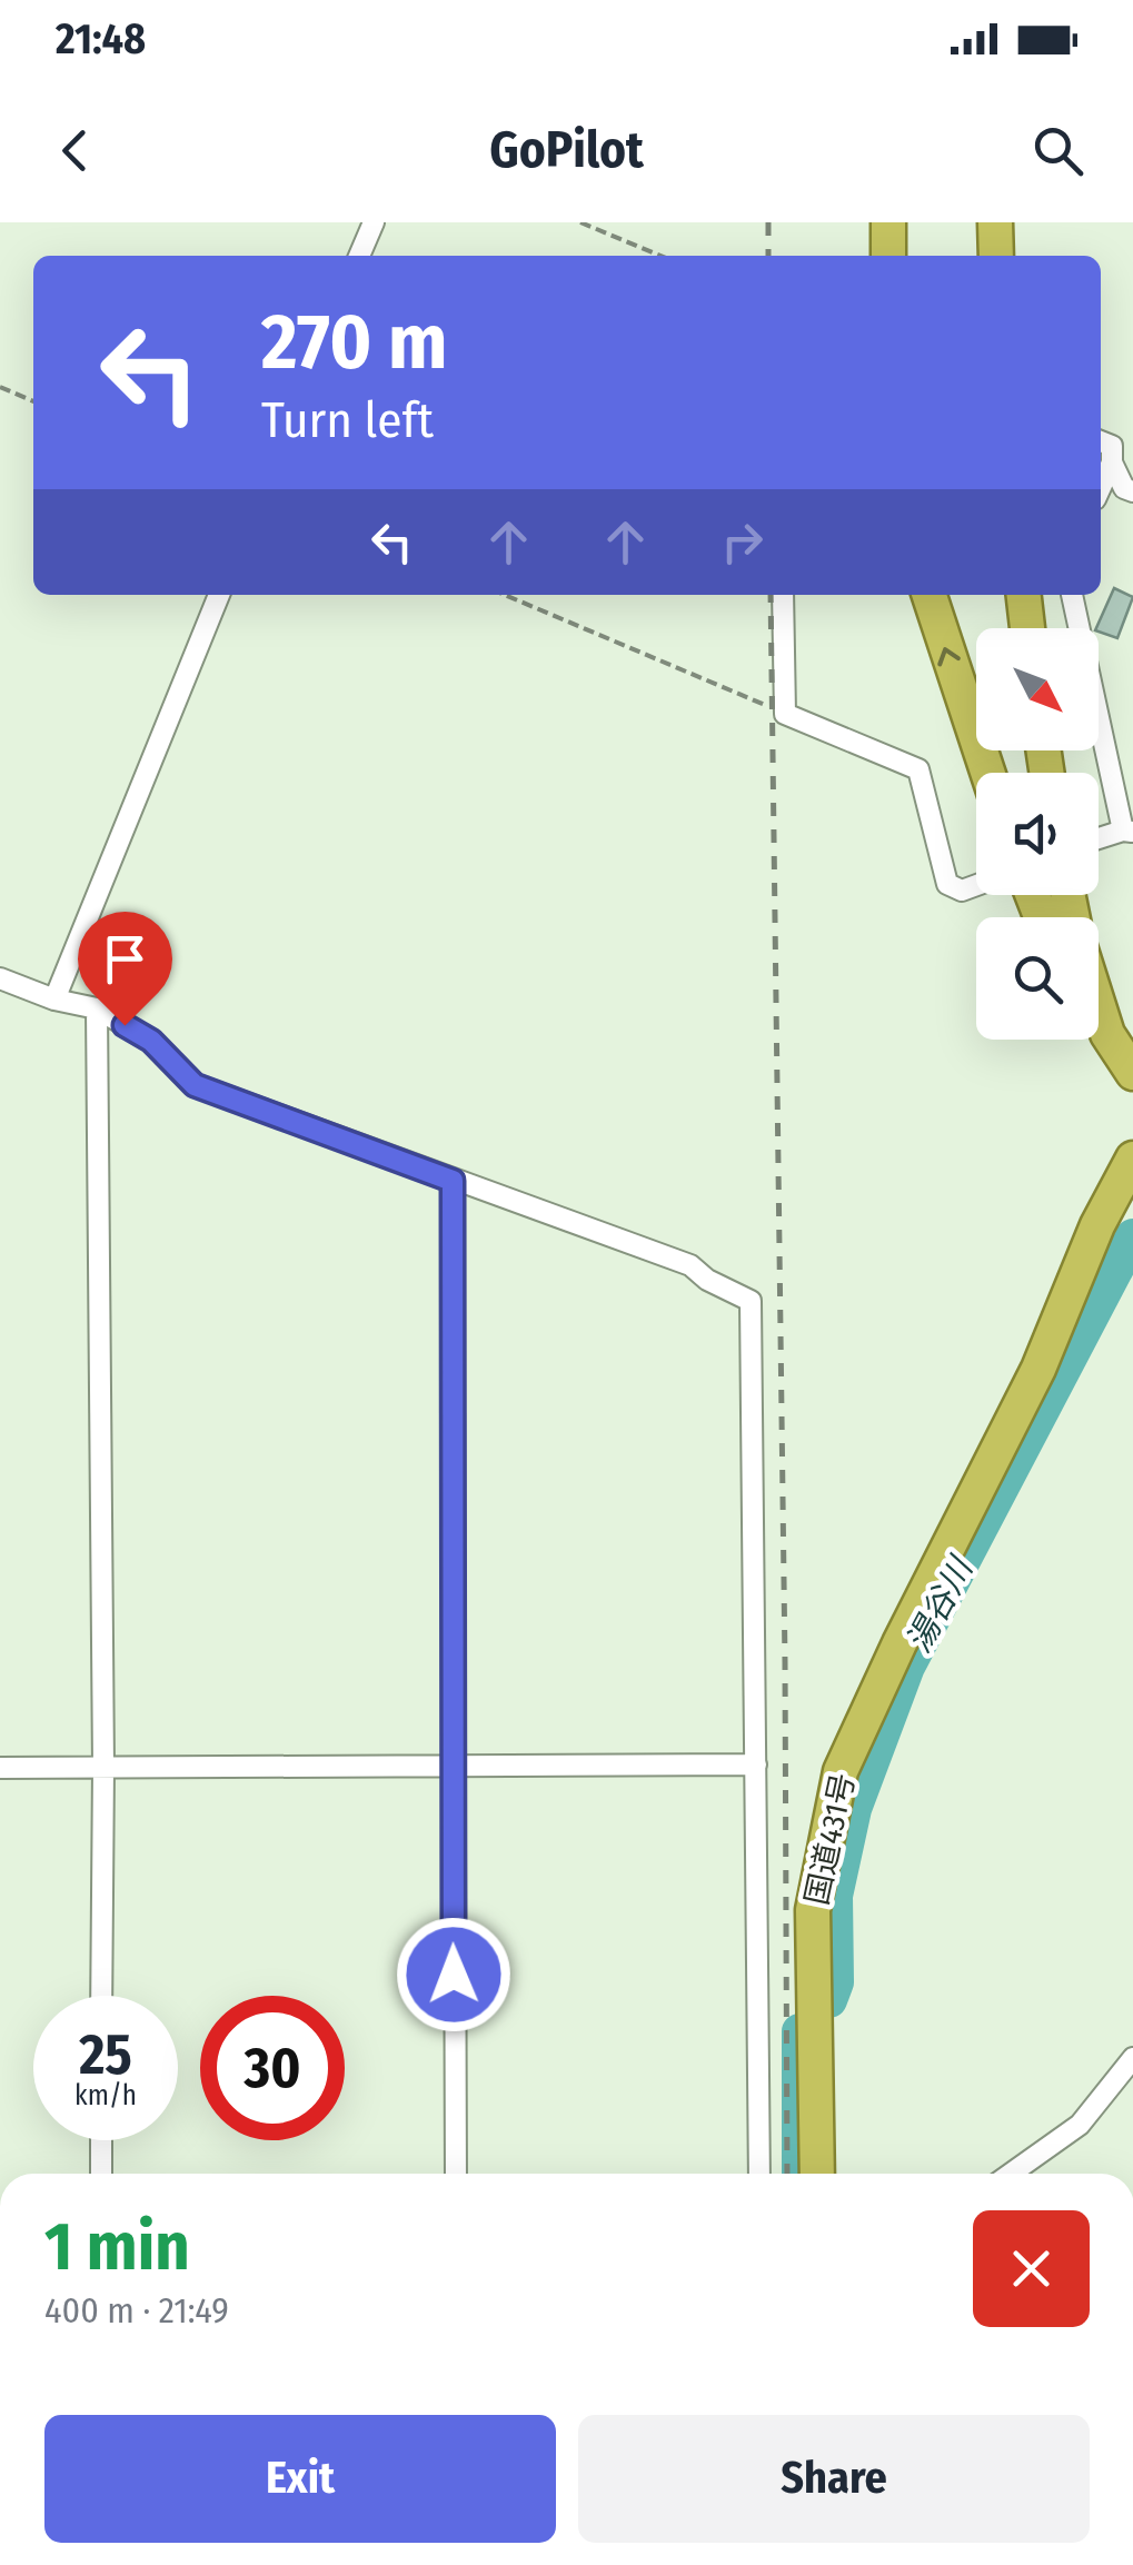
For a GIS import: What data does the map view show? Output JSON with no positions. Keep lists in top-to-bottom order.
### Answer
{
  "streets": {
    "highway": ["国道431号"]
  },
  "water": ["湯谷川"],
  "north": "bottom right",
  "page": {
    "status": "21:48",
    "header": "GoPilot",
    "turn": ["270 m", "Turn left"],
    "speed": "25 km/h",
    "limit": "30",
    "heading": ["1 min", "400 m · 21:49"],
    "buttons": ["Exit", "Share"]
  }
}
